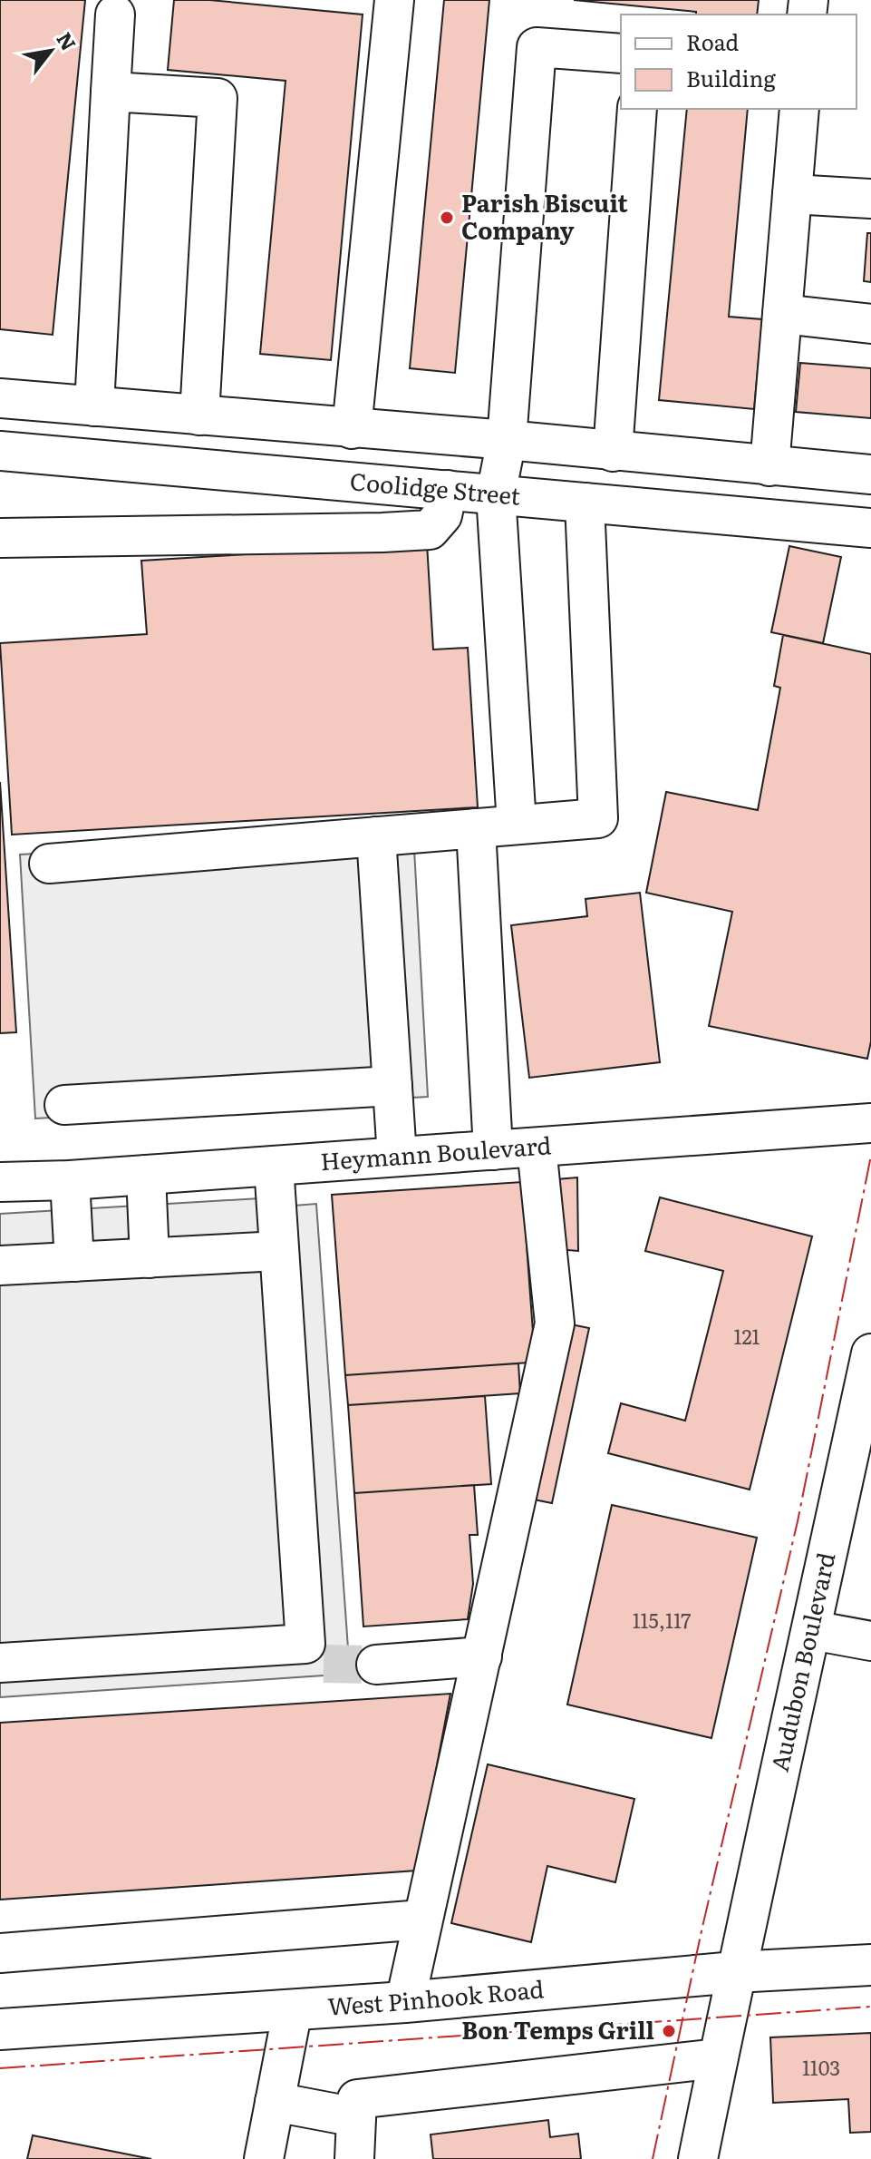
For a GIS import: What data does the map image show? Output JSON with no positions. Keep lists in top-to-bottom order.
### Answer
{
  "streets": {
    "main road": ["West Pinhook Road"],
    "street": ["Coolidge Street", "Heymann Boulevard", "Audubon Boulevard"]
  },
  "crossings": [
    ["Audubon Boulevard", "West Pinhook Road"]
  ],
  "places": ["Parish Biscuit Company", "Bon Temps Grill"],
  "house_numbers": ["121", "115,117", "1103"],
  "legend": ["Road", "Building"],
  "north": "top right"
}
